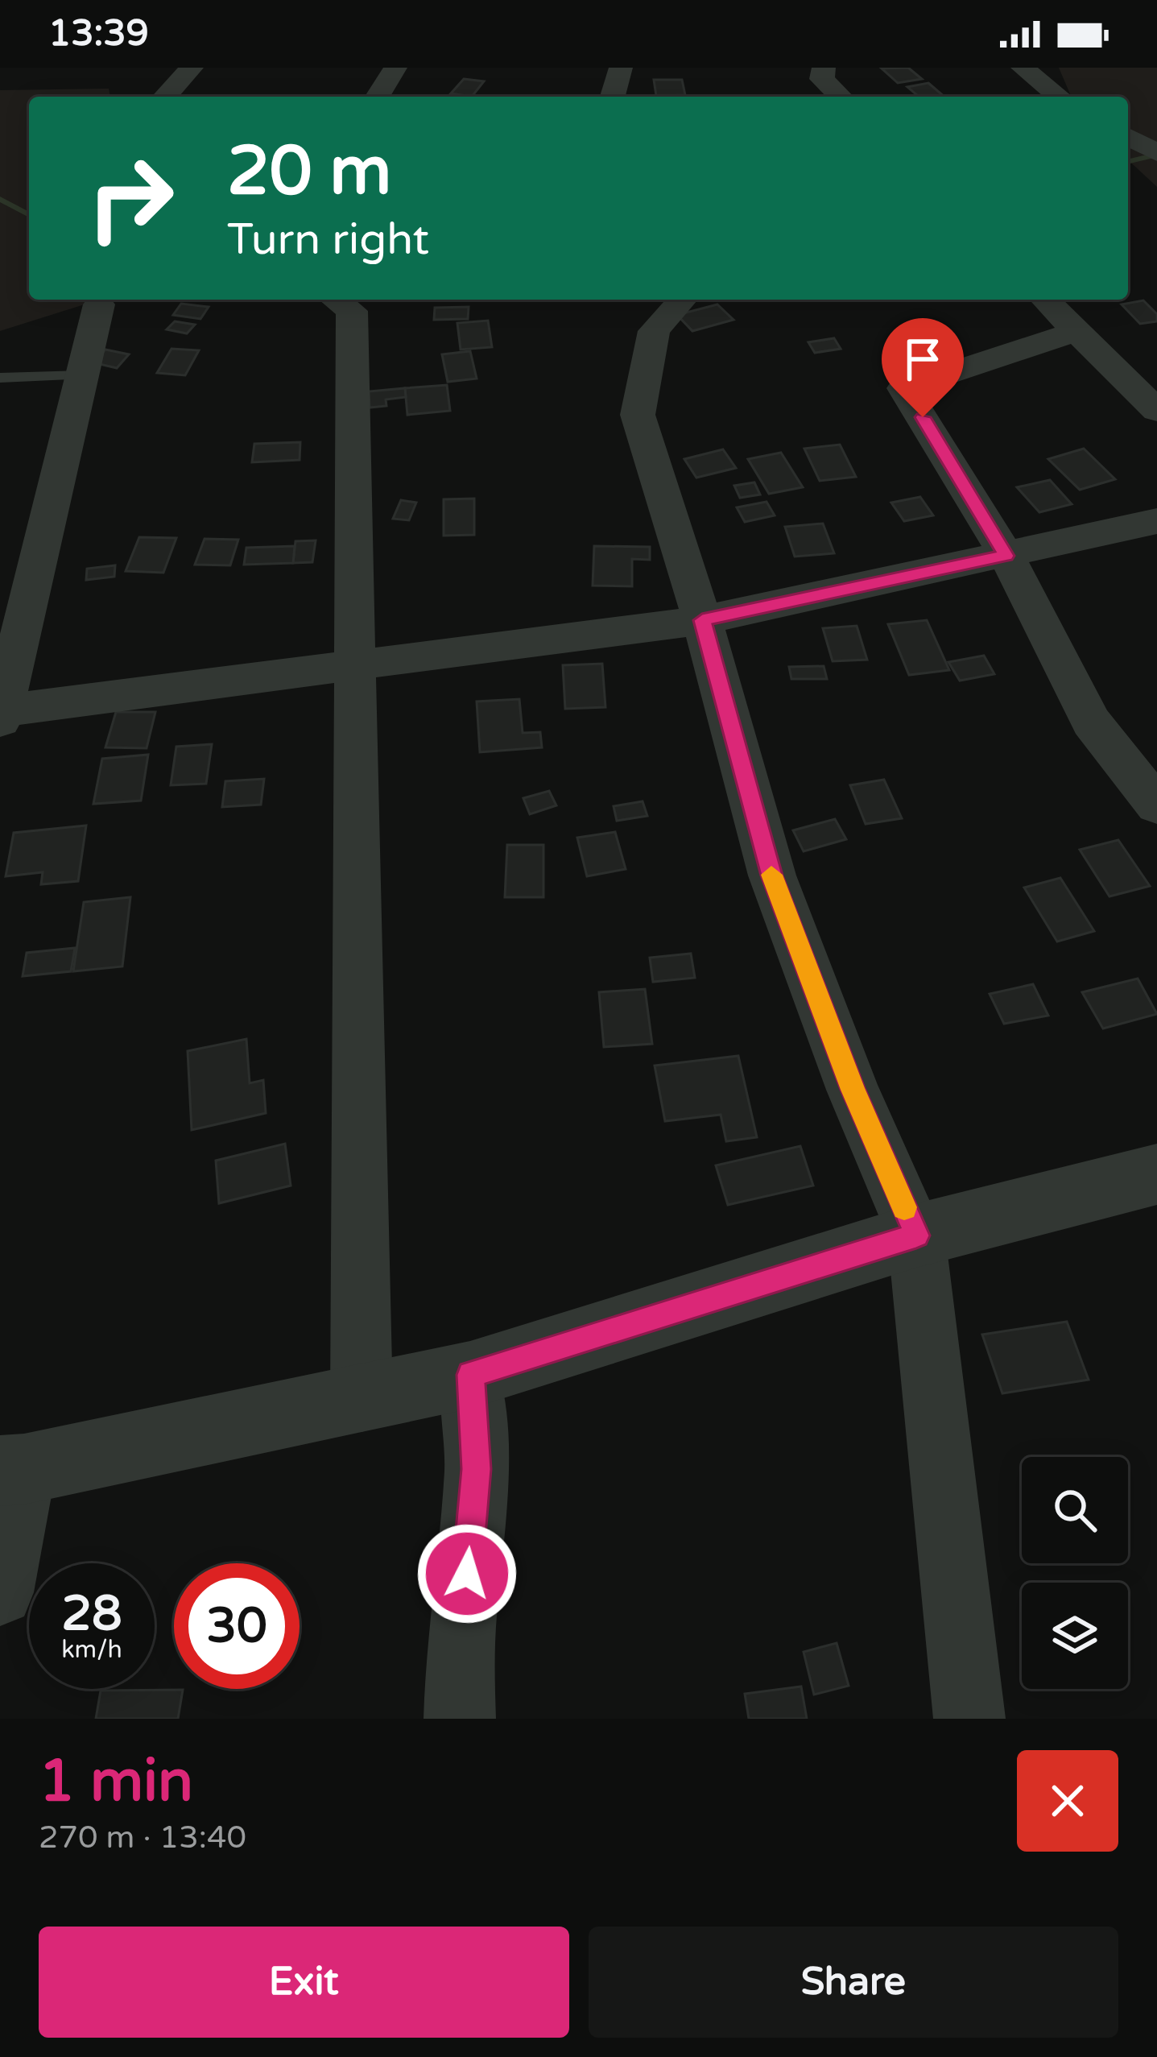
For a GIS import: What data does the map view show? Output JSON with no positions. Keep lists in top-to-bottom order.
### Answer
{
  "page": {
    "status": "13:39",
    "turn": ["20 m", "Turn right"],
    "speed": "28 km/h",
    "limit": "30",
    "heading": ["1 min", "270 m · 13:40"],
    "buttons": ["Exit", "Share"]
  }
}
